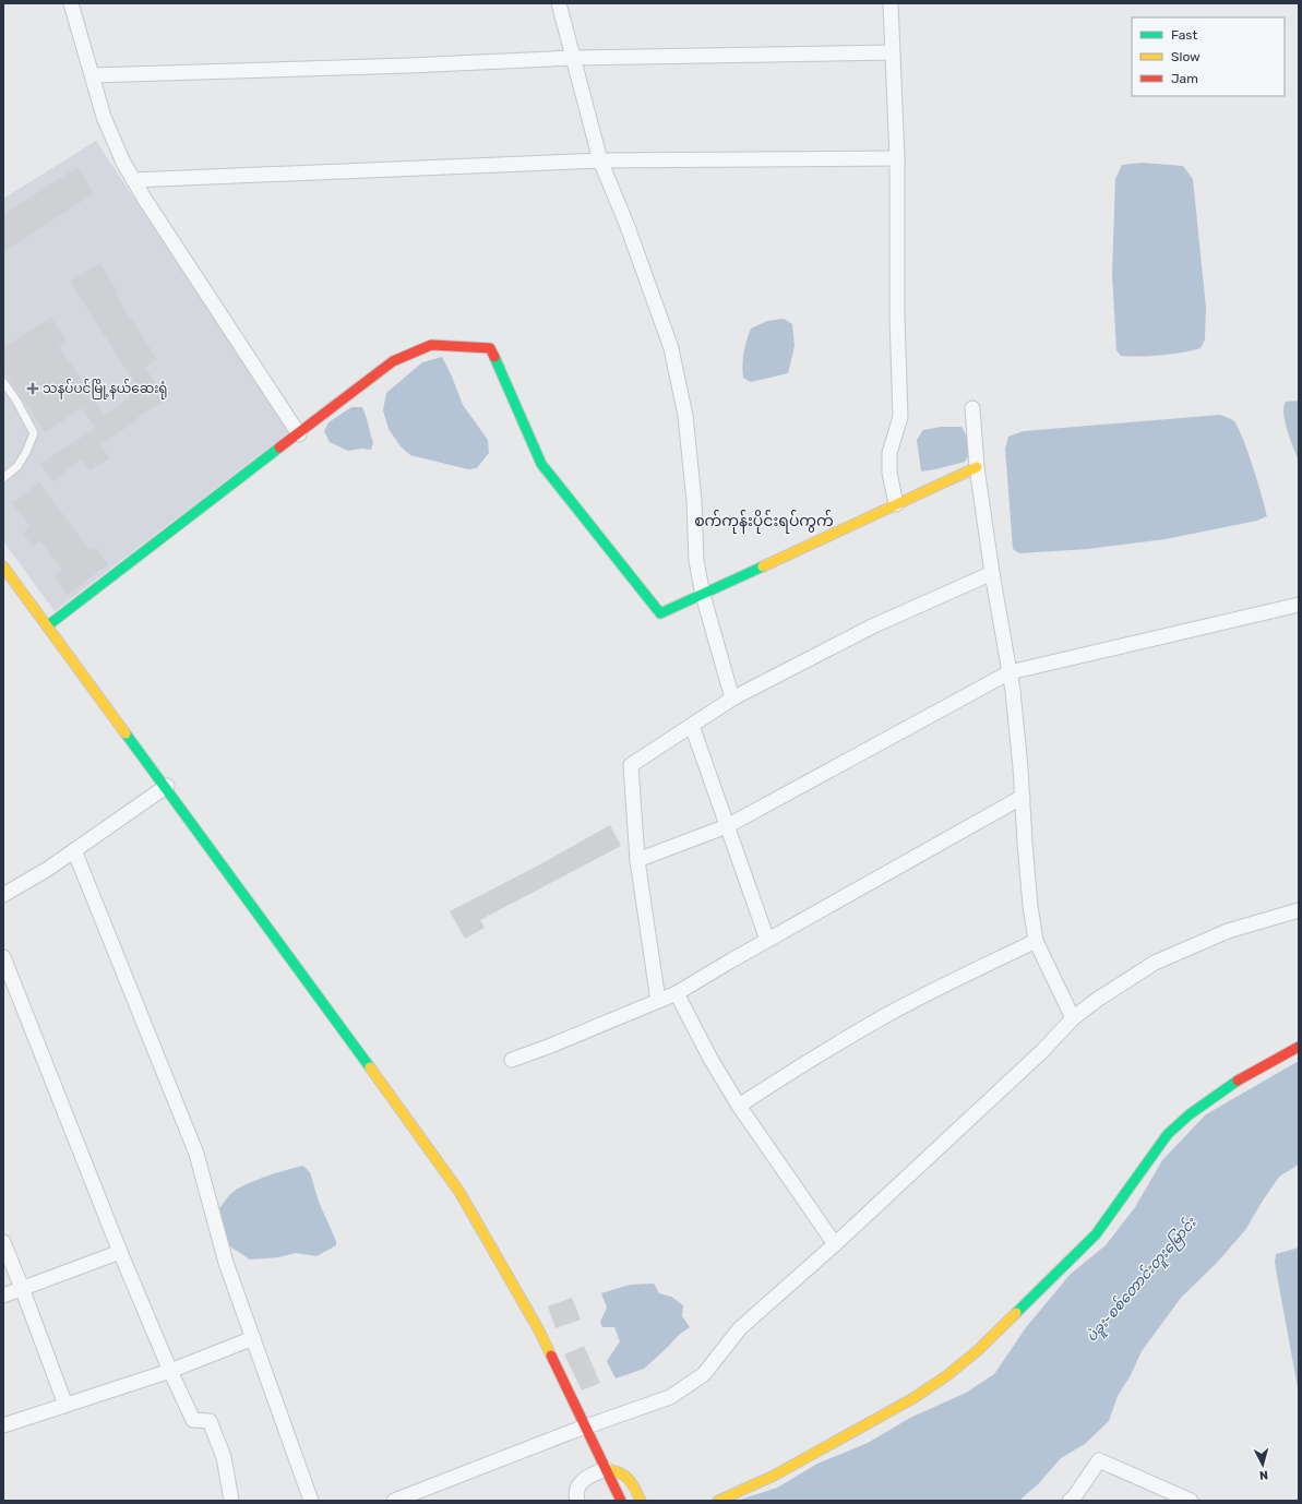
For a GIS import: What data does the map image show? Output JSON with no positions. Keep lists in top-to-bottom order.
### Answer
{
  "districts": ["စက်ကုန်းပိုင်းရပ်ကွက်"],
  "water": ["ပဲခူး-စစ်တောင်းတူးမြောင်း"],
  "places": {
    "health": ["သနပ်ပင်မြို့နယ်ဆေးရုံ"]
  },
  "legend": ["Fast", "Slow", "Jam"],
  "north": "bottom"
}
